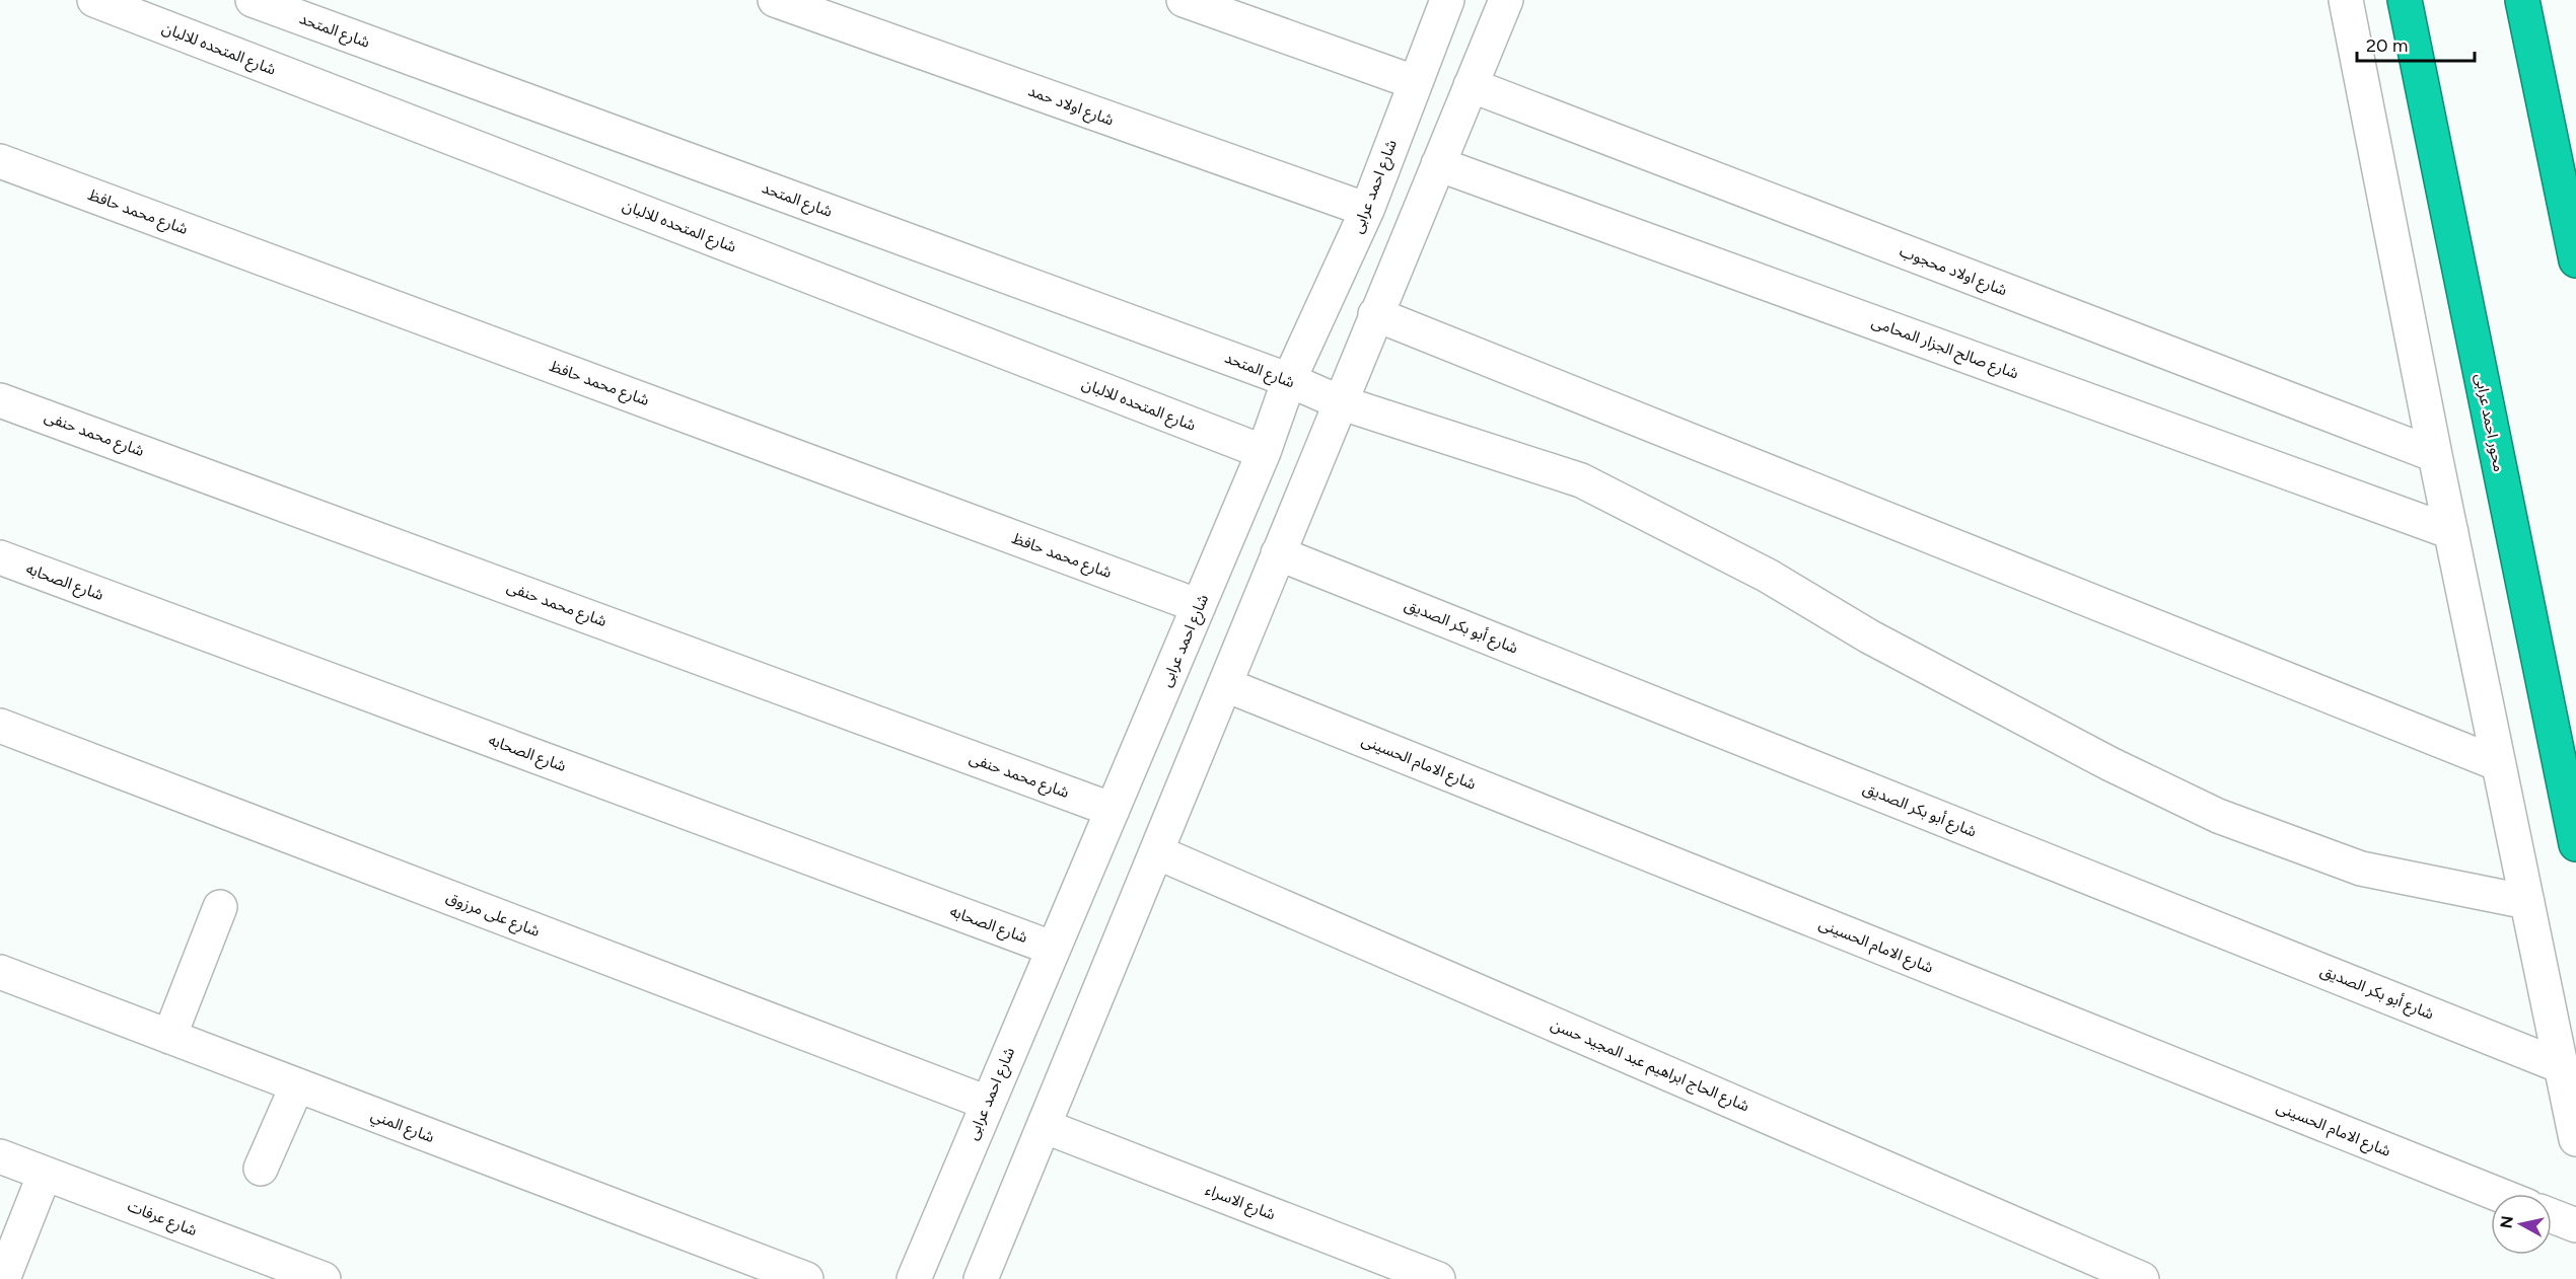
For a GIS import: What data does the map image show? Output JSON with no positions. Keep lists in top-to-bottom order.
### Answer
{
  "streets": {
    "highway": ["محور احمد عرابى"],
    "street": [
      "شارع المتحد",
      "شارع المتحده للالبان",
      "شارع اولاد حمد",
      "شارع احمد عرابى",
      "شارع محمد حافظ",
      "شارع اولاد محجوب",
      "شارع صالح الجزار المحامى",
      "شارع محمد حنفى",
      "شارع الصحابه",
      "شارع أبو بكر الصديق",
      "شارع الامام الحسينى",
      "شارع على مرزوق",
      "شارع الحاج ابراهيم عبد المجيد حسن",
      "شارع المني",
      "شارع الاسراء",
      "شارع عرفات"
    ]
  },
  "crossings": [
    ["شارع المتحد", "شارع احمد عرابى"],
    ["شارع المتحده للالبان", "شارع احمد عرابى"],
    ["شارع اولاد حمد", "شارع احمد عرابى"],
    ["شارع احمد عرابى", "شارع محمد حافظ"],
    ["شارع احمد عرابى", "شارع محمد حنفى"],
    ["شارع احمد عرابى", "شارع الصحابه"],
    ["شارع احمد عرابى", "شارع على مرزوق"]
  ],
  "scale_bar": "20 m",
  "north": "left"
}
